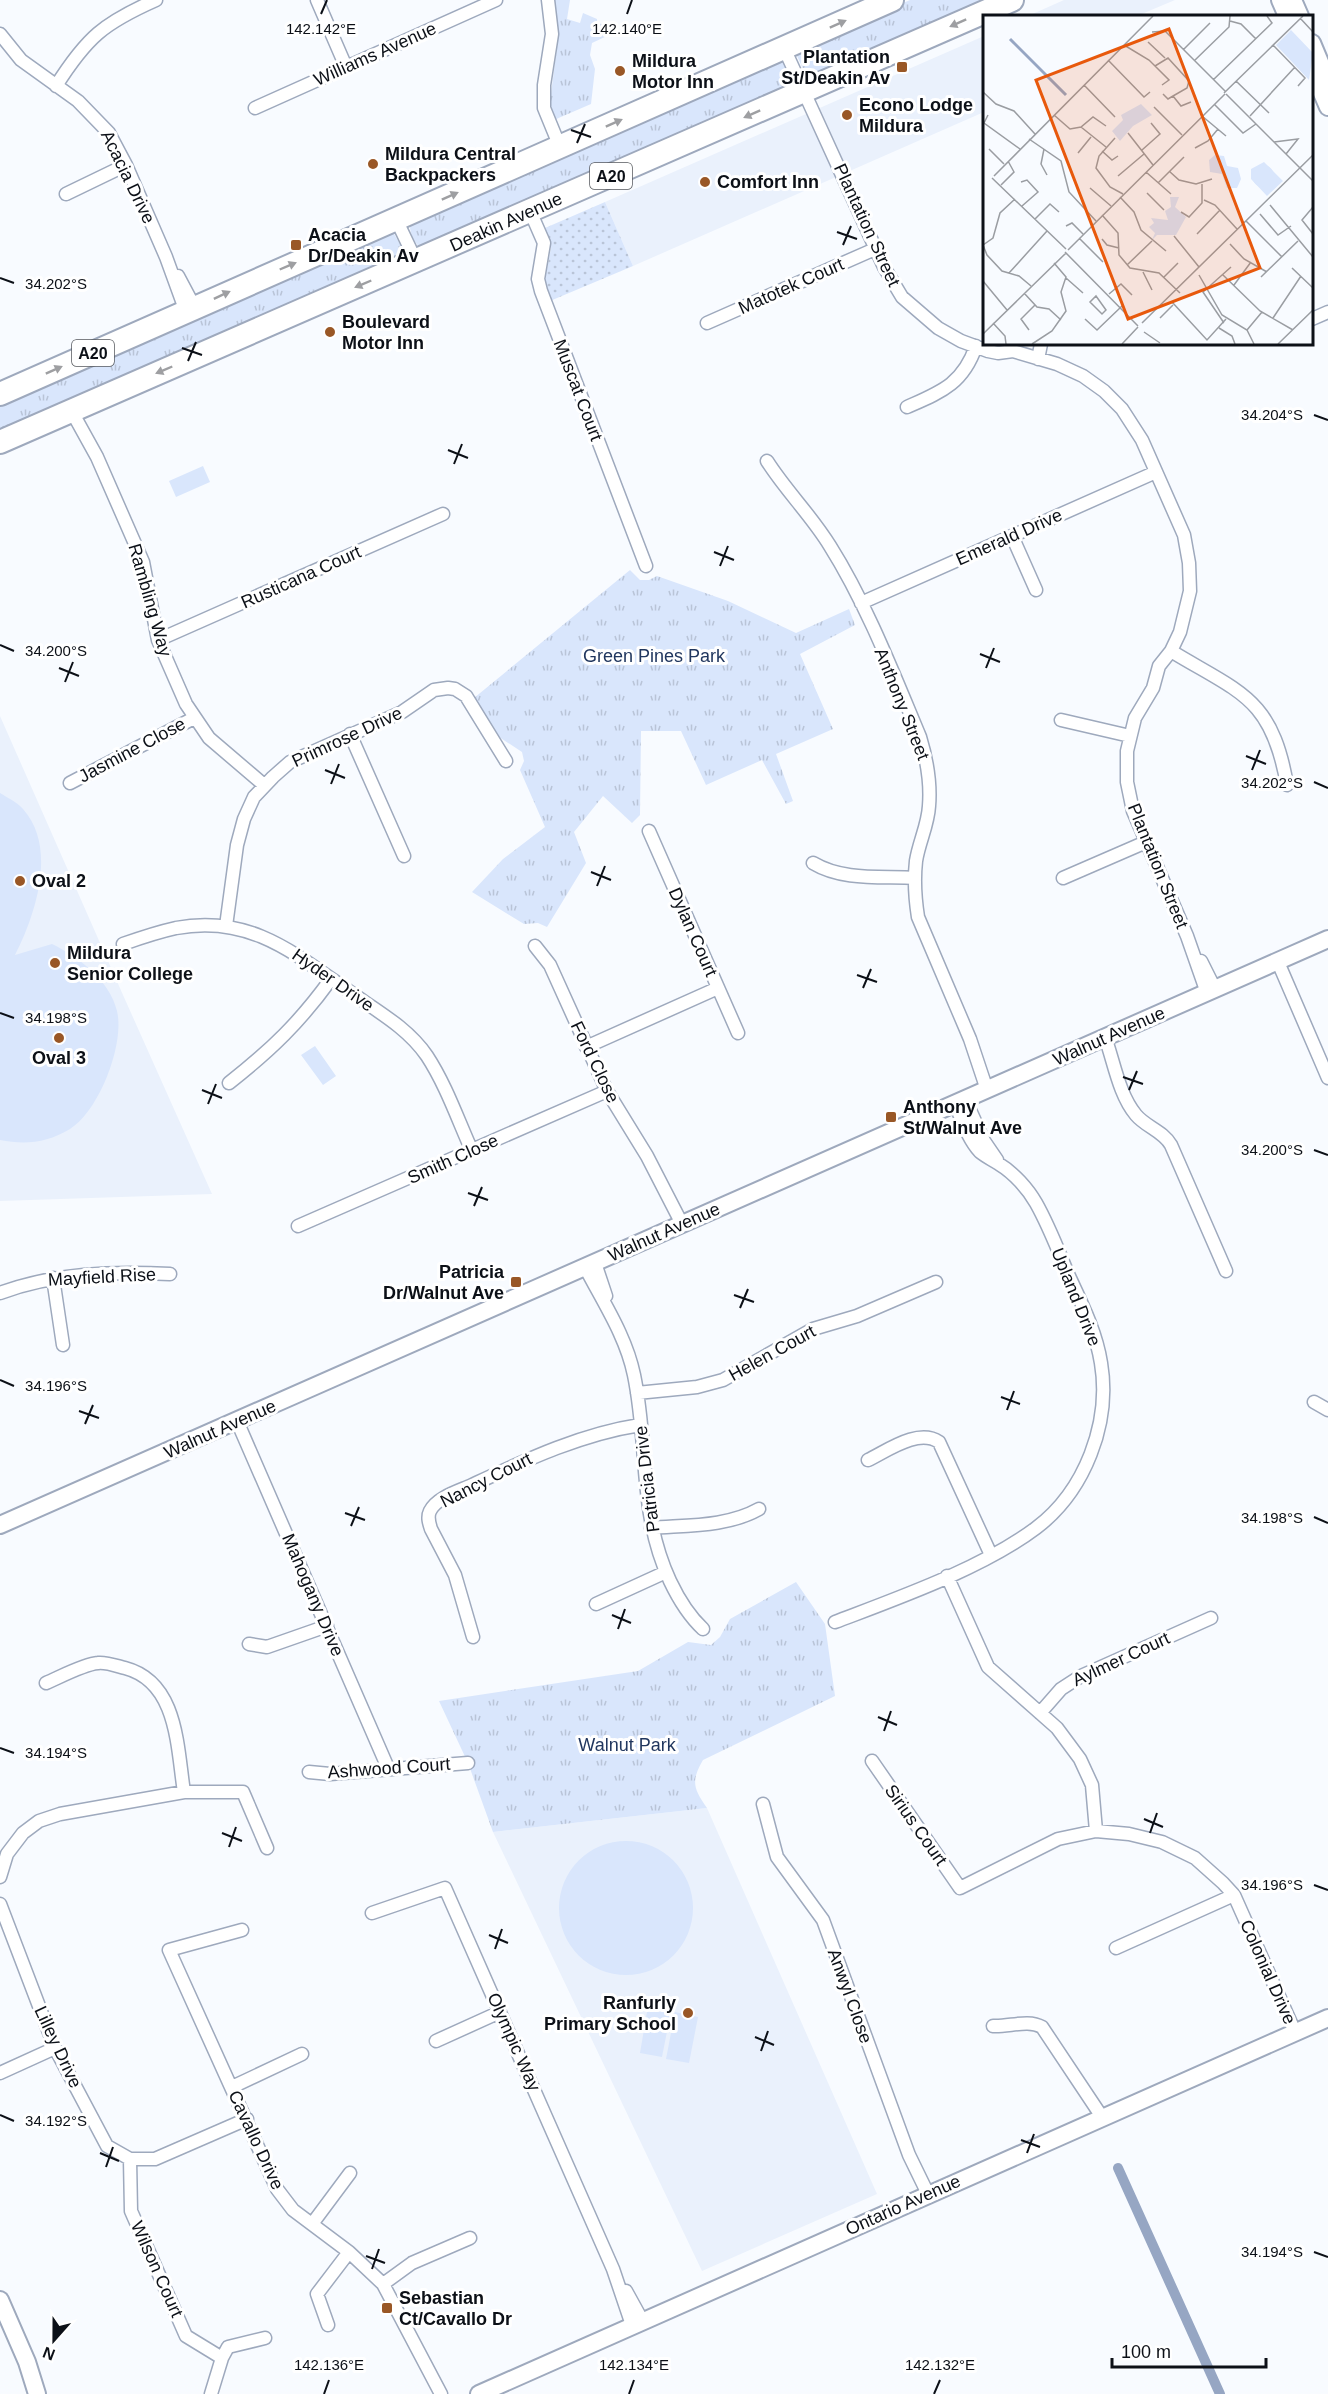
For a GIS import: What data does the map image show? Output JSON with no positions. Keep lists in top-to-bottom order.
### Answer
{
  "streets": {
    "highway": ["A20", "Deakin Avenue"],
    "street": [
      "Williams Avenue",
      "Acacia Drive",
      "Plantation Street",
      "Matotek Court",
      "Muscat Court",
      "Emerald Drive",
      "Rusticana Court",
      "Rambling Way",
      "Anthony Street",
      "Primrose Drive",
      "Jasmine Close",
      "Dylan Court",
      "Hyder Drive",
      "Walnut Avenue",
      "Ford Close",
      "Smith Close",
      "Mayfield Rise",
      "Upland Drive",
      "Helen Court",
      "Patricia Drive",
      "Nancy Court",
      "Mahogany Drive",
      "Aylmer Court",
      "Ashwood Court",
      "Sirius Court",
      "Colonial Drive",
      "Anwyl Close",
      "Olympic Way",
      "Lilley Drive",
      "Cavallo Drive",
      "Ontario Avenue",
      "Wilson Court"
    ]
  },
  "crossings": [
    ["A20", "Acacia Drive"],
    ["A20", "Plantation Street"],
    ["Deakin Avenue", "Plantation Street"],
    ["Deakin Avenue", "Muscat Court"],
    ["Deakin Avenue", "Rambling Way"],
    ["Plantation Street", "Matotek Court"],
    ["Plantation Street", "Emerald Drive"],
    ["Plantation Street", "Walnut Avenue"],
    ["Emerald Drive", "Anthony Street"],
    ["Rusticana Court", "Rambling Way"],
    ["Rambling Way", "Primrose Drive"],
    ["Rambling Way", "Jasmine Close"],
    ["Anthony Street", "Walnut Avenue"],
    ["Primrose Drive", "Hyder Drive"],
    ["Hyder Drive", "Smith Close"],
    ["Walnut Avenue", "Ford Close"],
    ["Walnut Avenue", "Upland Drive"],
    ["Walnut Avenue", "Patricia Drive"],
    ["Walnut Avenue", "Mahogany Drive"],
    ["Ford Close", "Smith Close"],
    ["Helen Court", "Patricia Drive"],
    ["Patricia Drive", "Nancy Court"],
    ["Mahogany Drive", "Ashwood Court"],
    ["Sirius Court", "Colonial Drive"],
    ["Colonial Drive", "Ontario Avenue"],
    ["Anwyl Close", "Ontario Avenue"],
    ["Olympic Way", "Ontario Avenue"],
    ["Lilley Drive", "Wilson Court"]
  ],
  "parks": ["Green Pines Park", "Walnut Park"],
  "places": {
    "transit": [
      "Plantation St/Deakin Av",
      "Acacia Dr/Deakin Av",
      "Anthony St/Walnut Ave",
      "Patricia Dr/Walnut Ave",
      "Sebastian Ct/Cavallo Dr"
    ],
    "other": [
      "Mildura Motor Inn",
      "Econo Lodge Mildura",
      "Mildura Central Backpackers",
      "Comfort Inn",
      "Boulevard Motor Inn",
      "Oval 2",
      "Mildura Senior College",
      "Oval 3",
      "Ranfurly Primary School"
    ]
  },
  "scale_bar": "100 m",
  "north": "bottom",
  "coordinates": [
    "142.142°E",
    "142.140°E",
    "34.202°S",
    "34.204°S",
    "34.200°S",
    "34.198°S",
    "34.196°S",
    "34.194°S",
    "34.192°S",
    "142.136°E",
    "142.134°E",
    "142.132°E"
  ]
}
